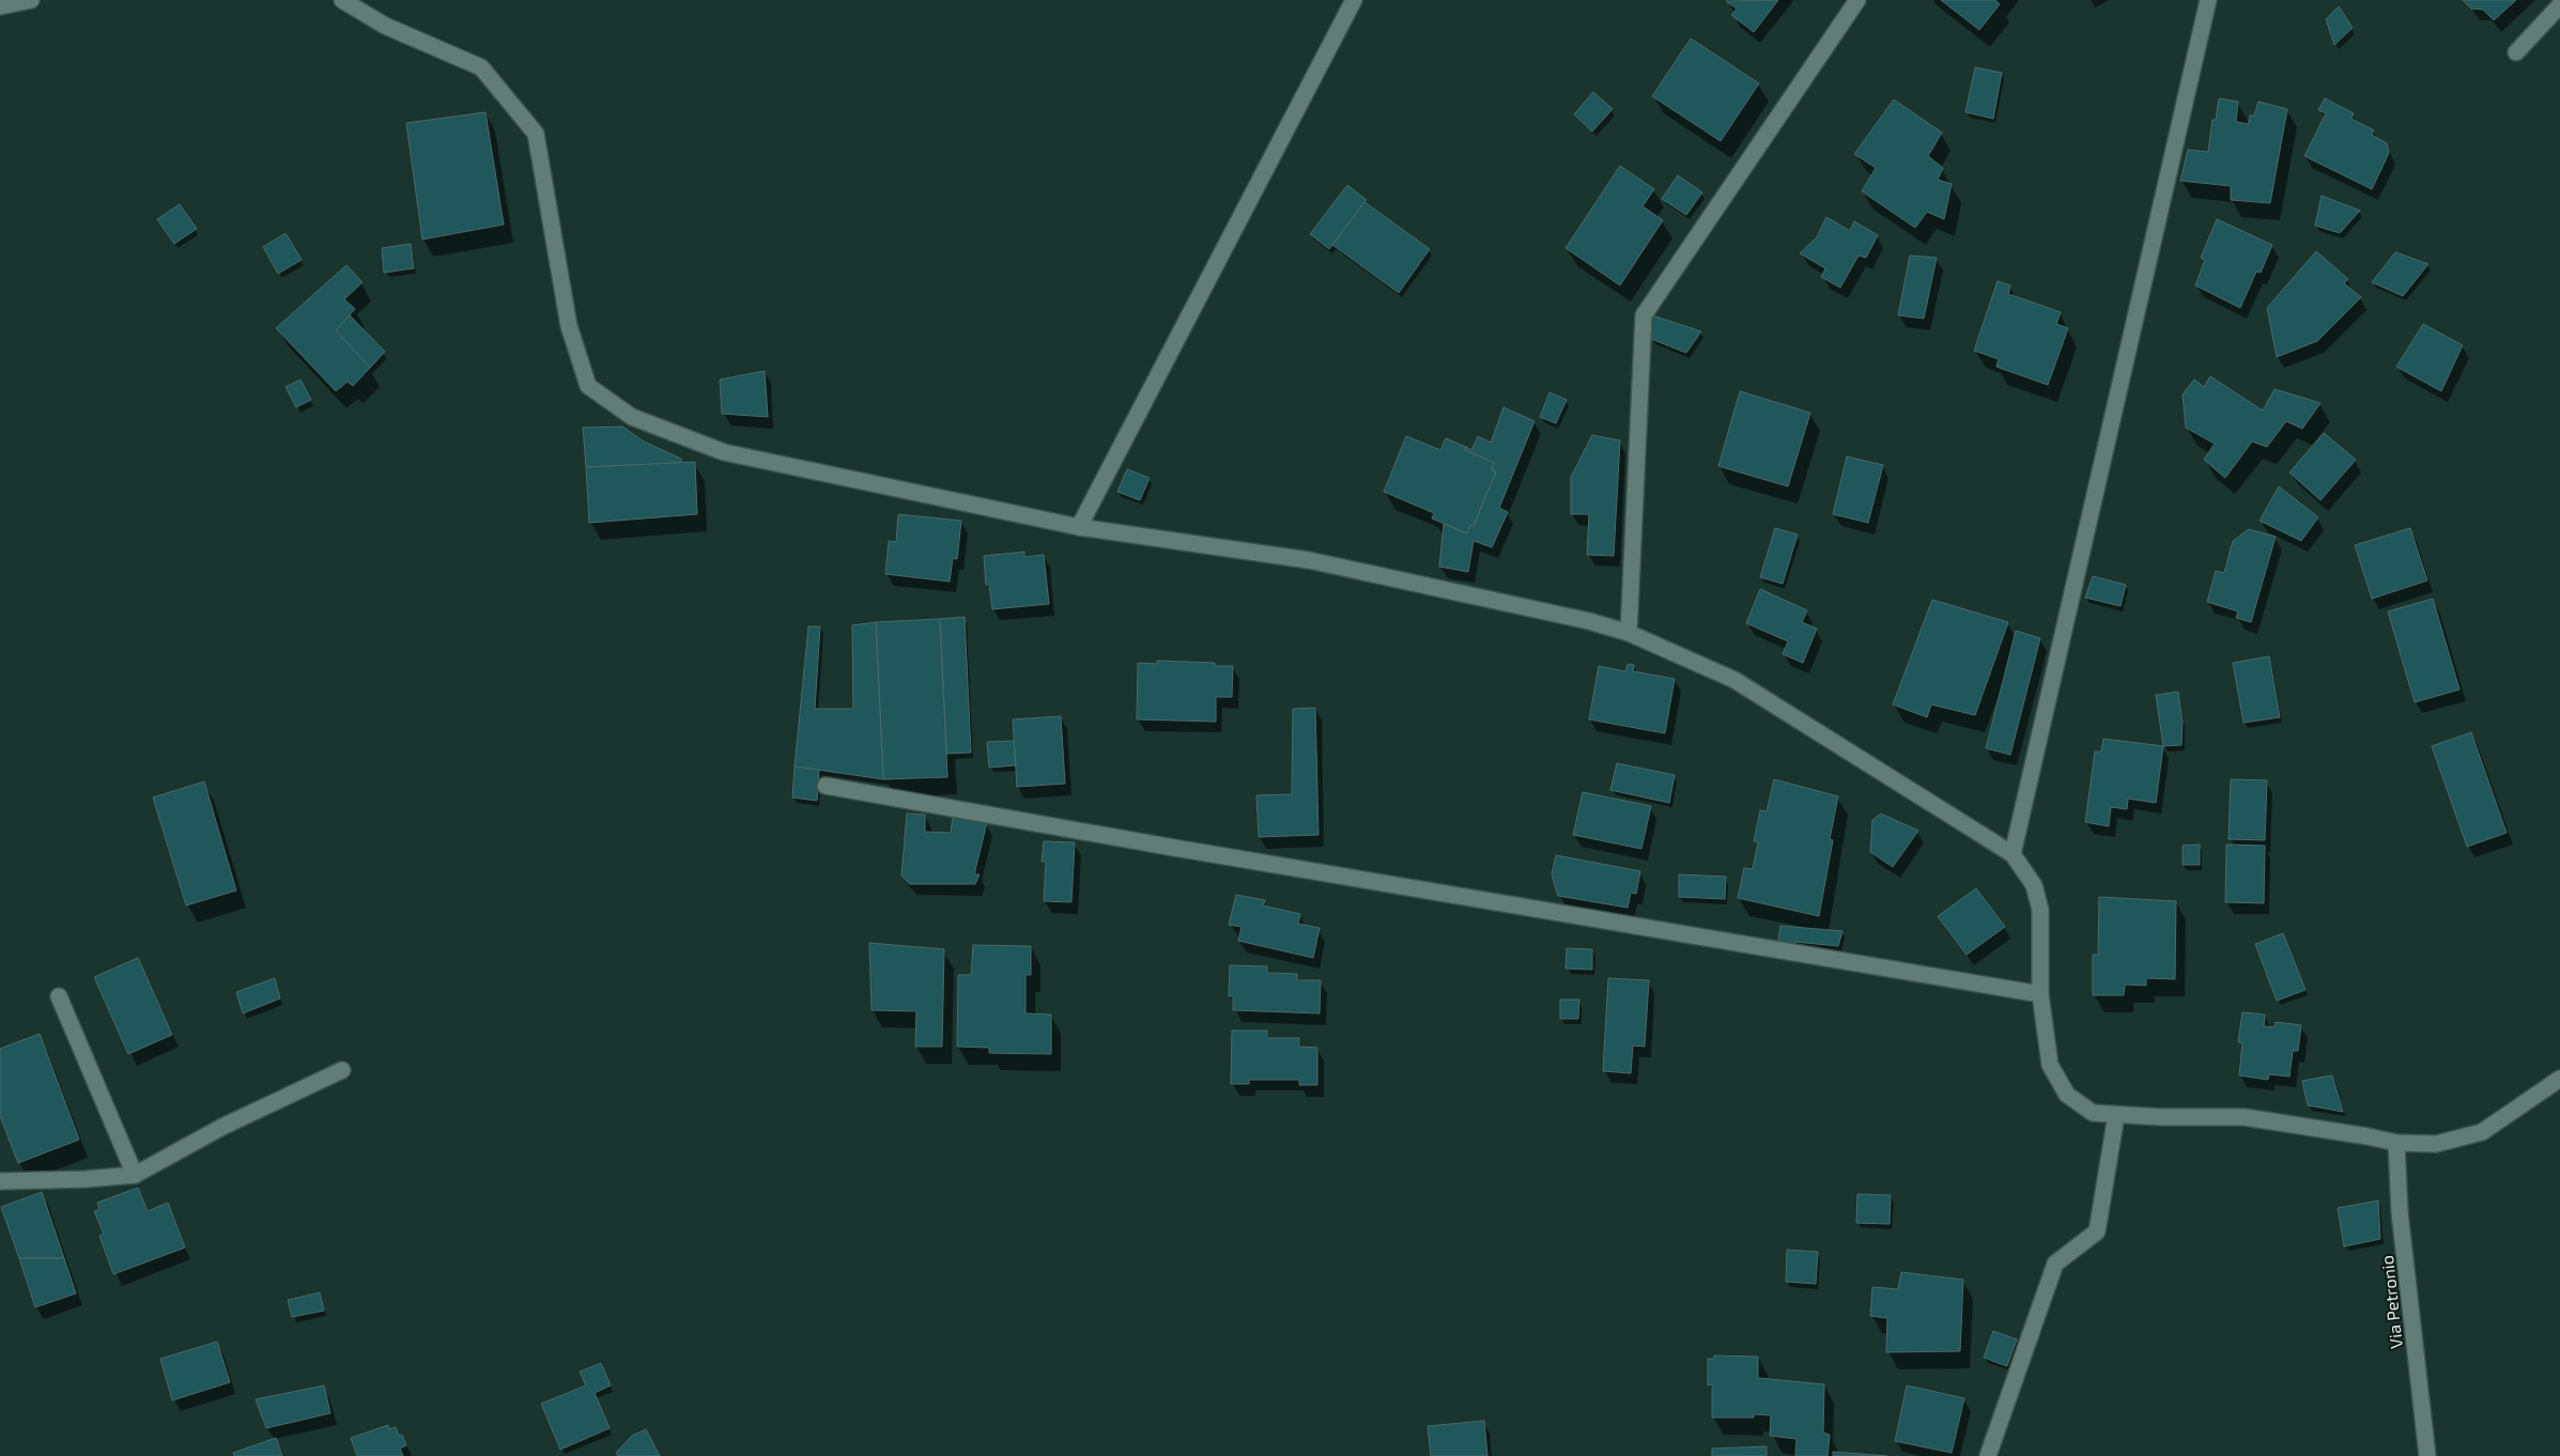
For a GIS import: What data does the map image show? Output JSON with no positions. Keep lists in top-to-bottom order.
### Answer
{
  "streets": {
    "street": ["Via Petronio"]
  }
}
